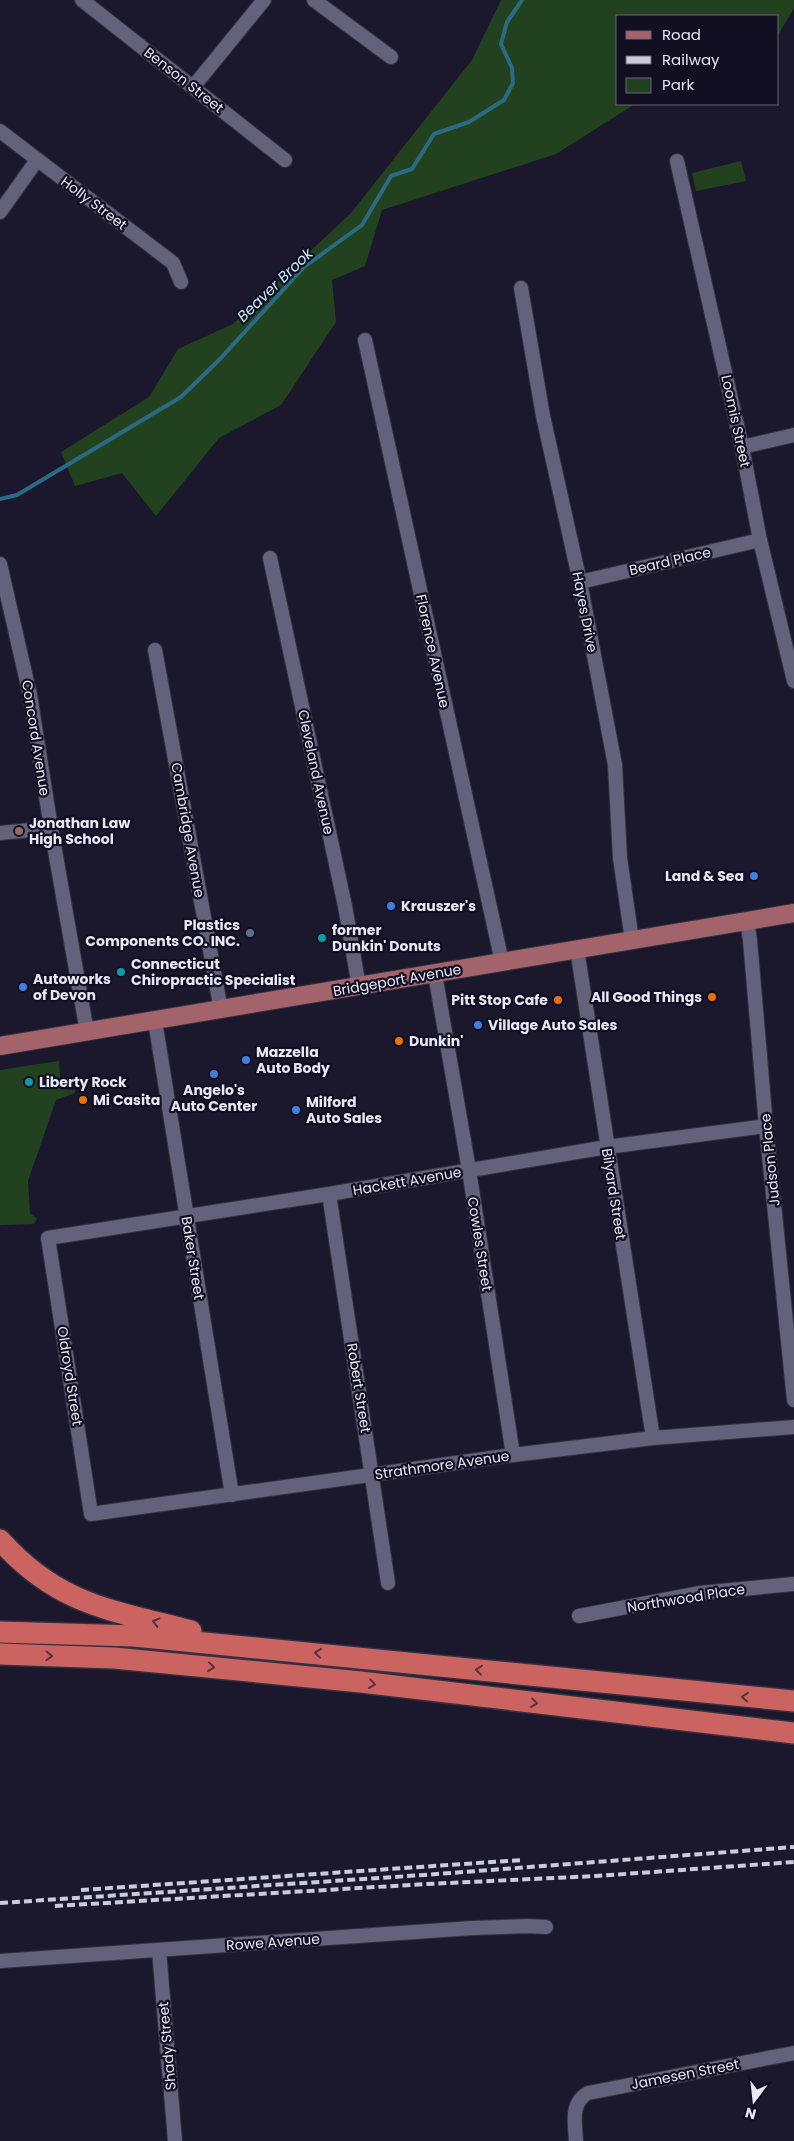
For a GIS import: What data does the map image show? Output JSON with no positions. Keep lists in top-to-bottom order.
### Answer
{
  "streets": {
    "main road": ["Bridgeport Avenue"],
    "street": [
      "Benson Street",
      "Holly Street",
      "Loomis Street",
      "Beard Place",
      "Hayes Drive",
      "Florence Avenue",
      "Concord Avenue",
      "Cleveland Avenue",
      "Cambridge Avenue",
      "Judson Place",
      "Hackett Avenue",
      "Bilyard Street",
      "Cowles Street",
      "Baker Street",
      "Oldroyd Street",
      "Robert Street",
      "Strathmore Avenue",
      "Northwood Place",
      "Rowe Avenue",
      "Shady Street",
      "Jamesen Street"
    ]
  },
  "crossings": [
    ["Loomis Street", "Beard Place"],
    ["Beard Place", "Hayes Drive"],
    ["Hayes Drive", "Bridgeport Avenue"],
    ["Florence Avenue", "Bridgeport Avenue"],
    ["Concord Avenue", "Bridgeport Avenue"],
    ["Cleveland Avenue", "Bridgeport Avenue"],
    ["Cambridge Avenue", "Bridgeport Avenue"],
    ["Bridgeport Avenue", "Judson Place"],
    ["Bridgeport Avenue", "Bilyard Street"],
    ["Bridgeport Avenue", "Cowles Street"],
    ["Bridgeport Avenue", "Baker Street"],
    ["Judson Place", "Hackett Avenue"],
    ["Hackett Avenue", "Bilyard Street"],
    ["Hackett Avenue", "Cowles Street"],
    ["Hackett Avenue", "Baker Street"],
    ["Hackett Avenue", "Oldroyd Street"],
    ["Hackett Avenue", "Robert Street"],
    ["Bilyard Street", "Strathmore Avenue"],
    ["Cowles Street", "Strathmore Avenue"],
    ["Baker Street", "Strathmore Avenue"],
    ["Oldroyd Street", "Strathmore Avenue"],
    ["Robert Street", "Strathmore Avenue"],
    ["Rowe Avenue", "Shady Street"]
  ],
  "water": ["Beaver Brook"],
  "places": [
    "Jonathan Law High School",
    "Land & Sea",
    "Krauszer's",
    "Plastics Components CO. INC.",
    "former Dunkin' Donuts",
    "Connecticut Chiropractic Specialist",
    "Autoworks of Devon",
    "All Good Things",
    "Pitt Stop Cafe",
    "Village Auto Sales",
    "Dunkin'",
    "Mazzella Auto Body",
    "Angelo's Auto Center",
    "Liberty Rock",
    "Mi Casita",
    "Milford Auto Sales"
  ],
  "legend": ["Road", "Railway", "Park"],
  "north": "bottom"
}
